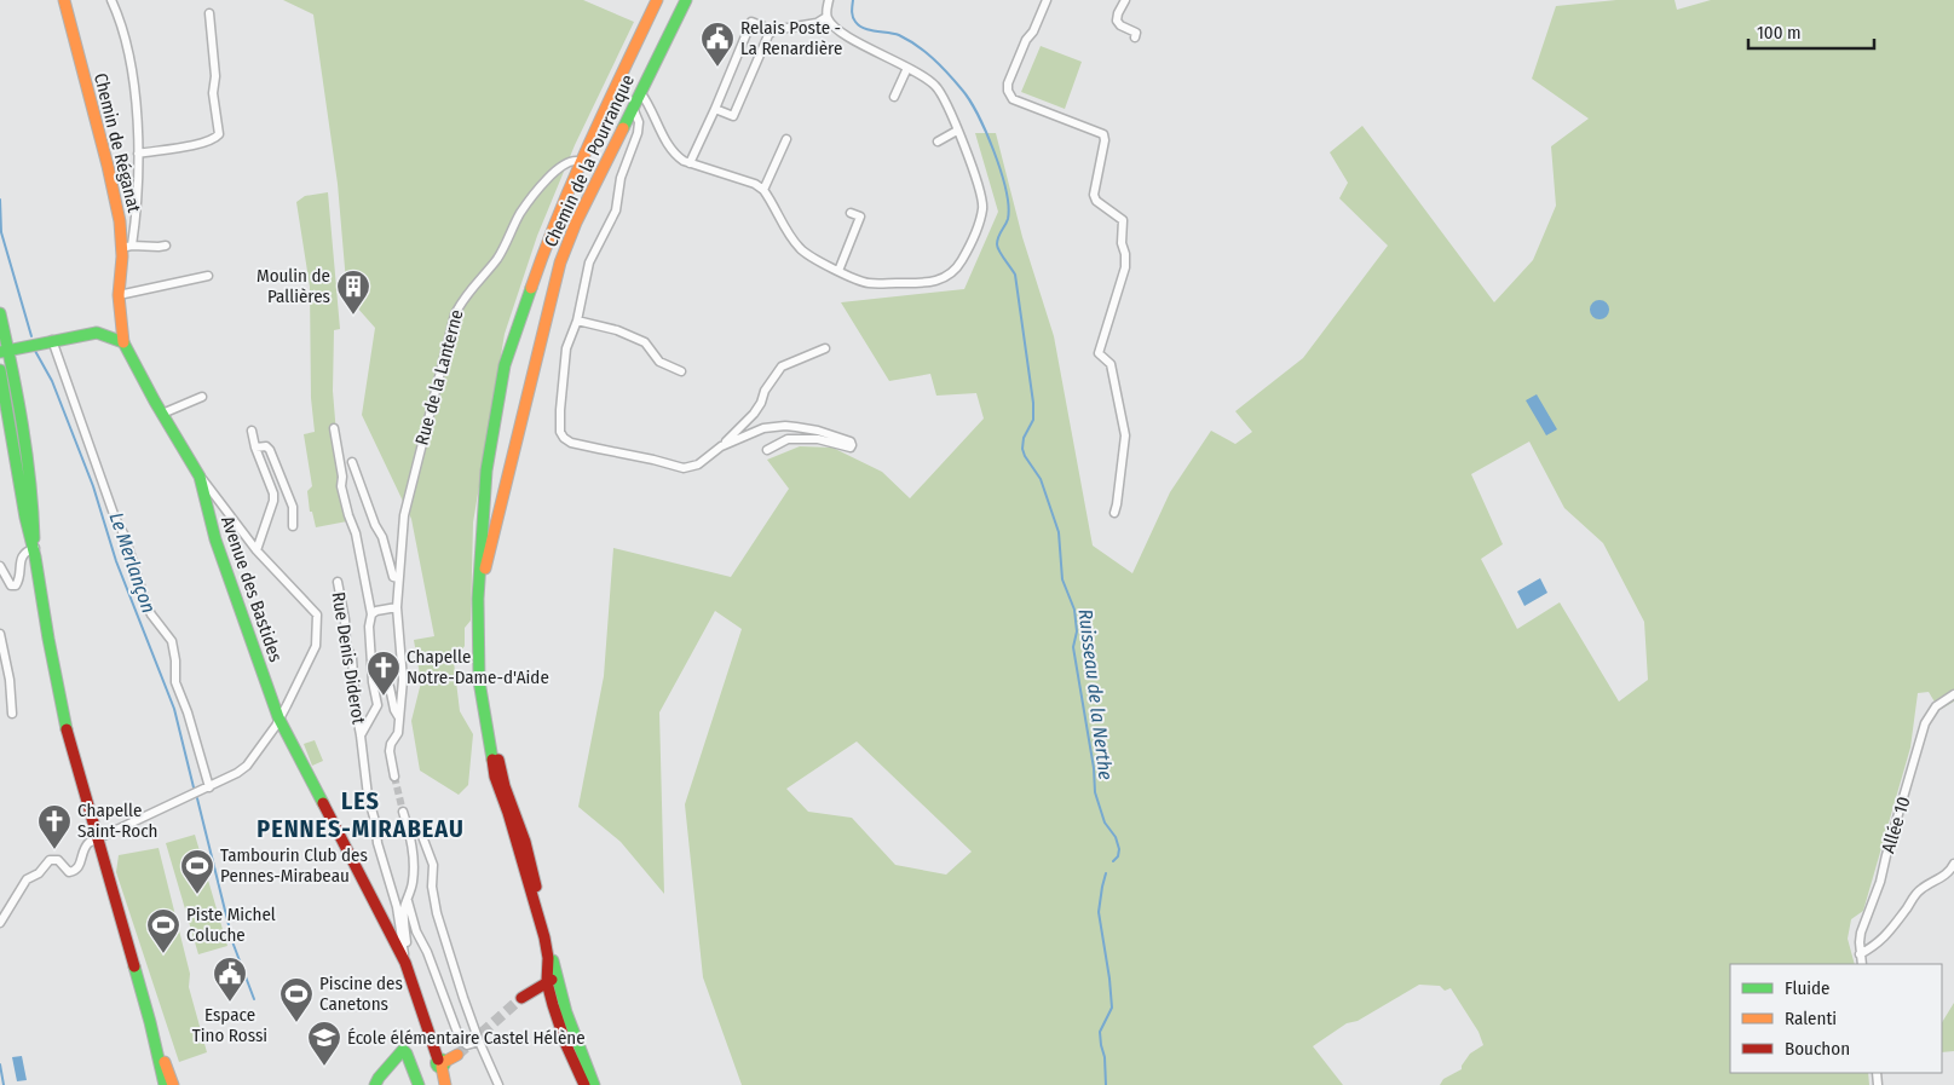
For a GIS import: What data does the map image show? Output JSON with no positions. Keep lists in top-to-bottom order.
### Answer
{
  "streets": {
    "main road": ["Chemin de Réganat", "Chemin de la Pourranque", "Avenue des Bastides"],
    "street": ["Rue de la Lanterne", "Rue Denis Diderot", "Allée 10"]
  },
  "crossings": [
    ["Chemin de Réganat", "Avenue des Bastides"],
    ["Avenue des Bastides", "Rue Denis Diderot"]
  ],
  "districts": ["LES PENNES-MIRABEAU"],
  "water": ["Le Merlançon", "Ruisseau de la Nerthe"],
  "places": {
    "public building": ["Relais Poste - La Renardière", "Espace Tino Rossi"],
    "building": ["Moulin de Pallières"],
    "church": ["Chapelle Notre-Dame-d'Aide", "Chapelle Saint-Roch"],
    "sports": ["Tambourin Club des Pennes-Mirabeau", "Piste Michel Coluche", "Piscine des Canetons"],
    "school or university": ["École élémentaire Castel Hélène"]
  },
  "legend": ["Fluide", "Ralenti", "Bouchon"],
  "scale_bar": "100 m"
}
